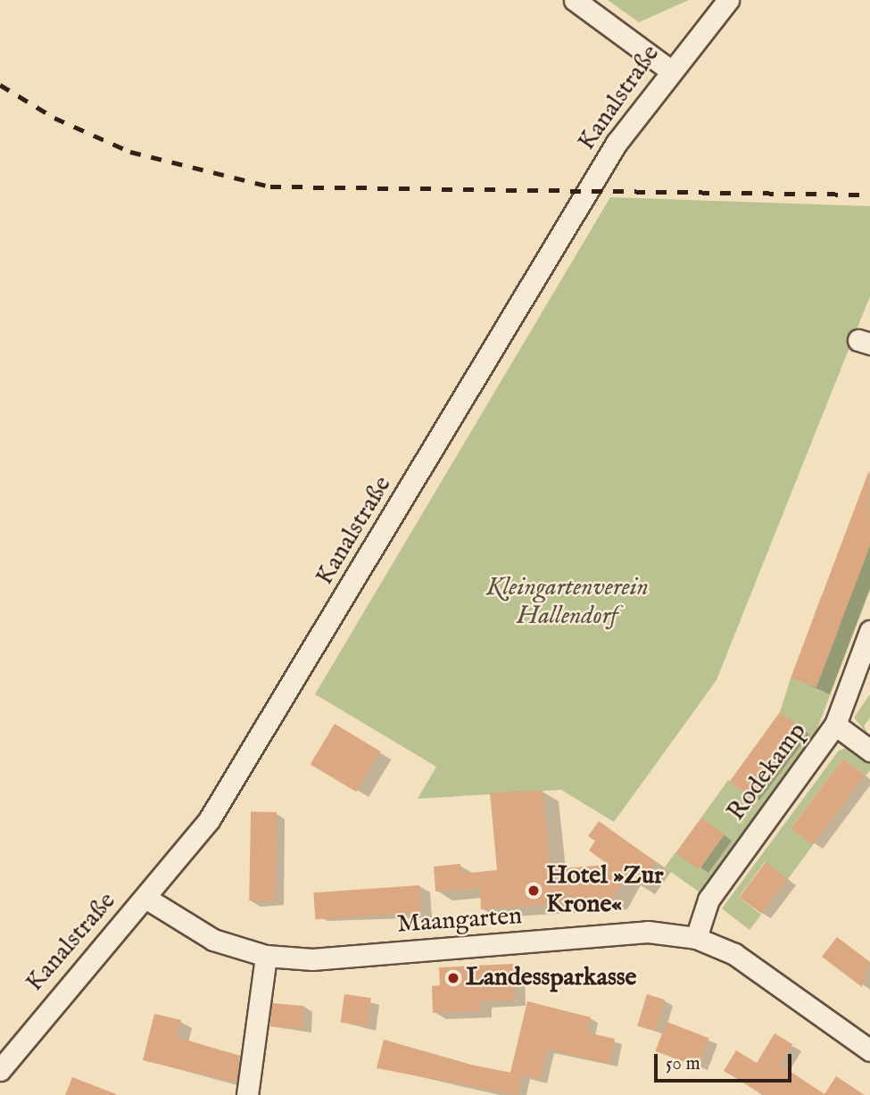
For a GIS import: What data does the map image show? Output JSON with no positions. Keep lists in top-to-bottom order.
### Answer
{
  "streets": {
    "street": ["Kanalstraße", "Rodekamp", "Maangarten"]
  },
  "crossings": [
    ["Kanalstraße", "Maangarten"],
    ["Rodekamp", "Maangarten"]
  ],
  "parks": ["Kleingartenverein Hallendorf"],
  "places": ["Hotel »Zur Krone«", "Landessparkasse"],
  "scale_bar": "50 m"
}
